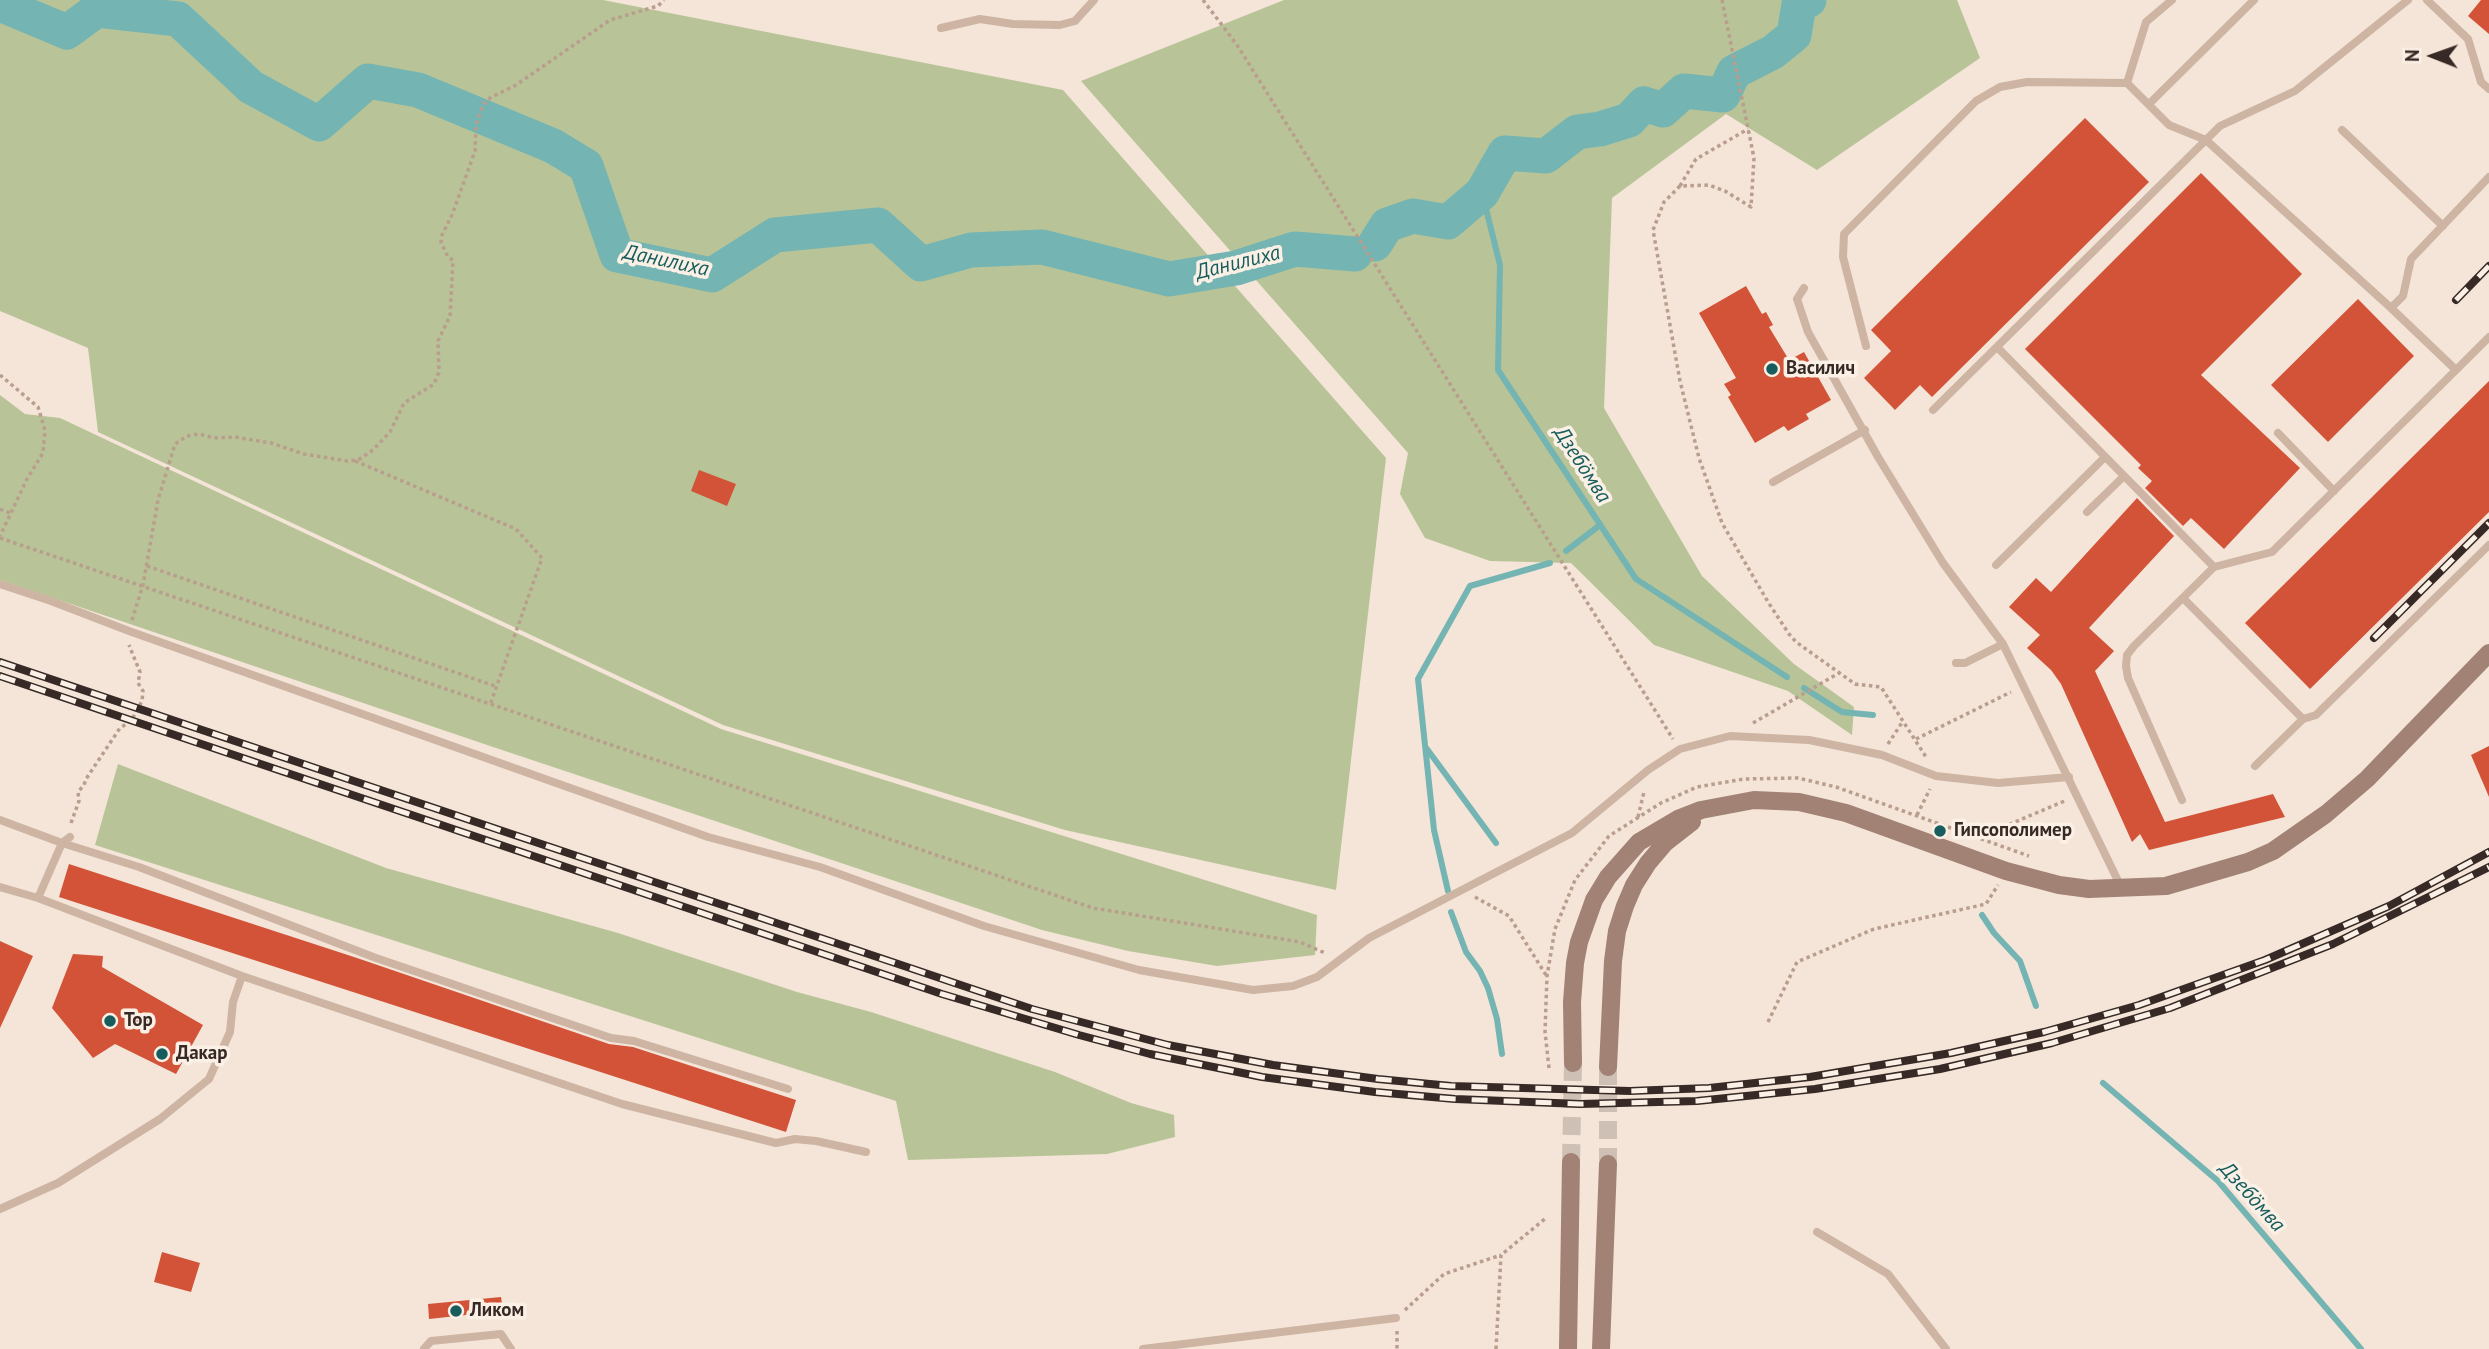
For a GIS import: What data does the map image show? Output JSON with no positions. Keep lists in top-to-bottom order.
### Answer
{
  "water": ["Данилиха", "Дзебӧмва"],
  "places": [
    "Василич",
    "Гипсополимер",
    "Тор",
    "Дакар",
    "Ликом"
  ],
  "north": "left"
}
